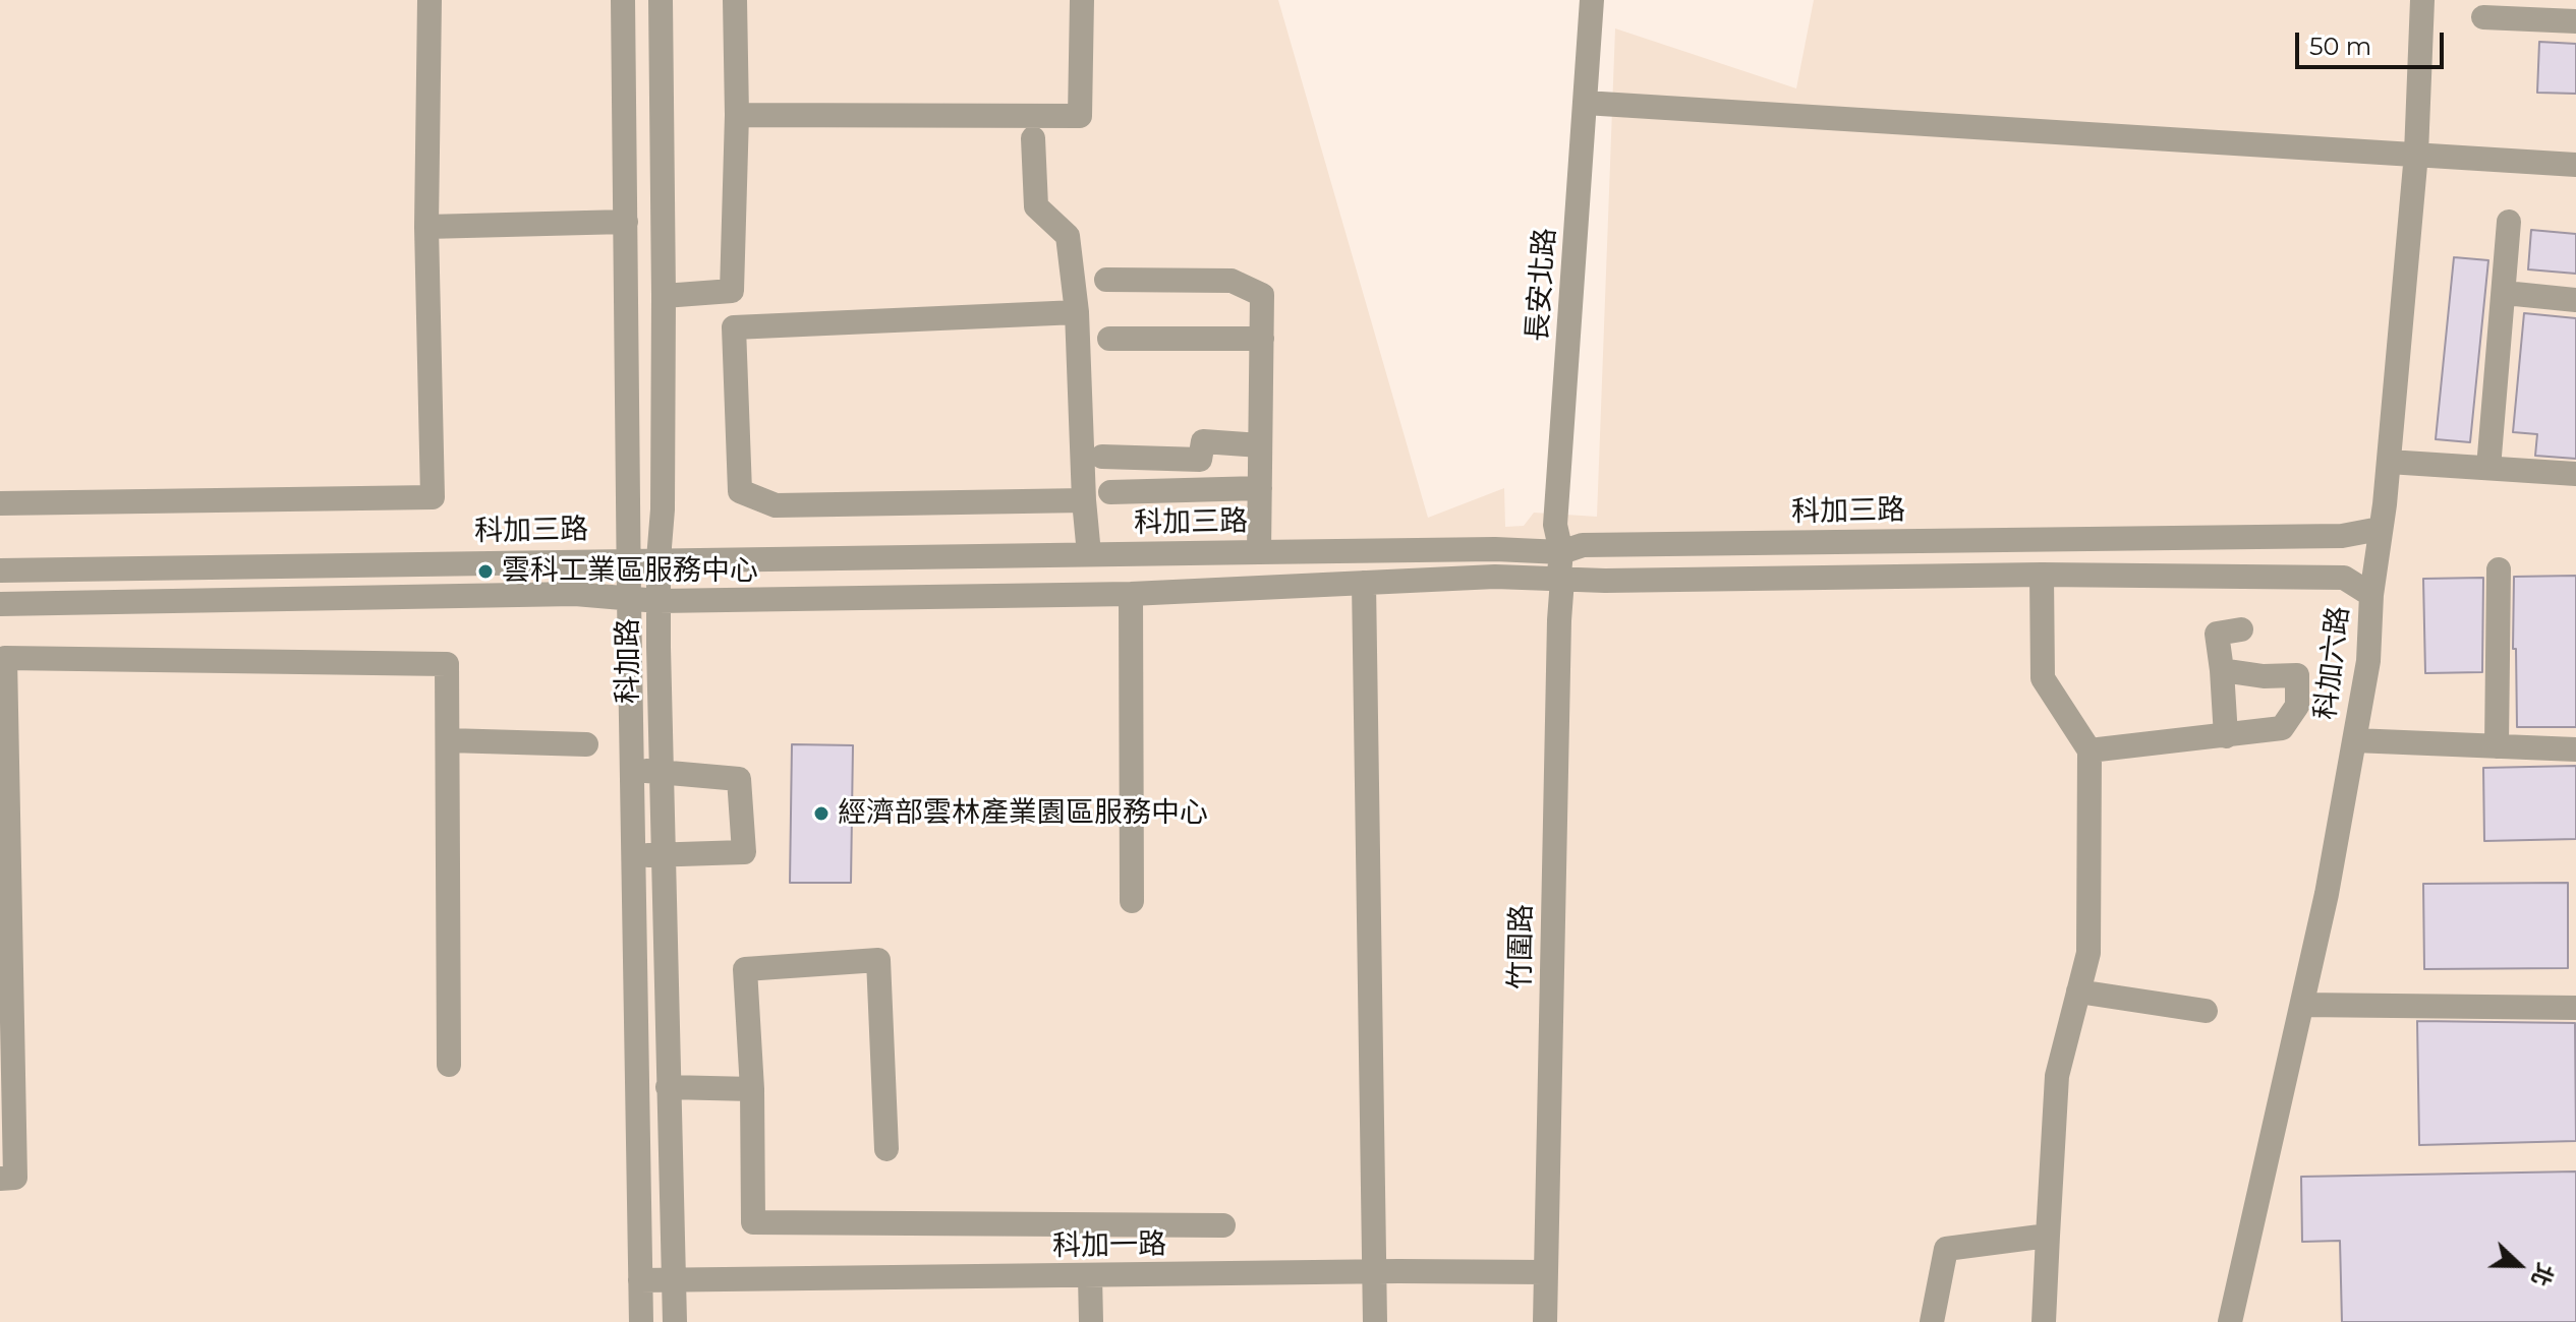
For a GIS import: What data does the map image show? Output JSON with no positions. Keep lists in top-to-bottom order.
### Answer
{
  "streets": {
    "street": [
      "長安北路",
      "科加三路",
      "科加路",
      "科加六路",
      "竹圍路",
      "科加一路"
    ]
  },
  "crossings": [
    ["長安北路", "科加三路"],
    ["長安北路", "竹圍路"],
    ["科加三路", "科加路"],
    ["科加三路", "科加六路"],
    ["科加三路", "竹圍路"],
    ["科加路", "科加一路"],
    ["竹圍路", "科加一路"]
  ],
  "places": ["雲科工業區服務中心", "經濟部雲林產業園區服務中心"],
  "scale_bar": "50 m",
  "north": "right"
}
